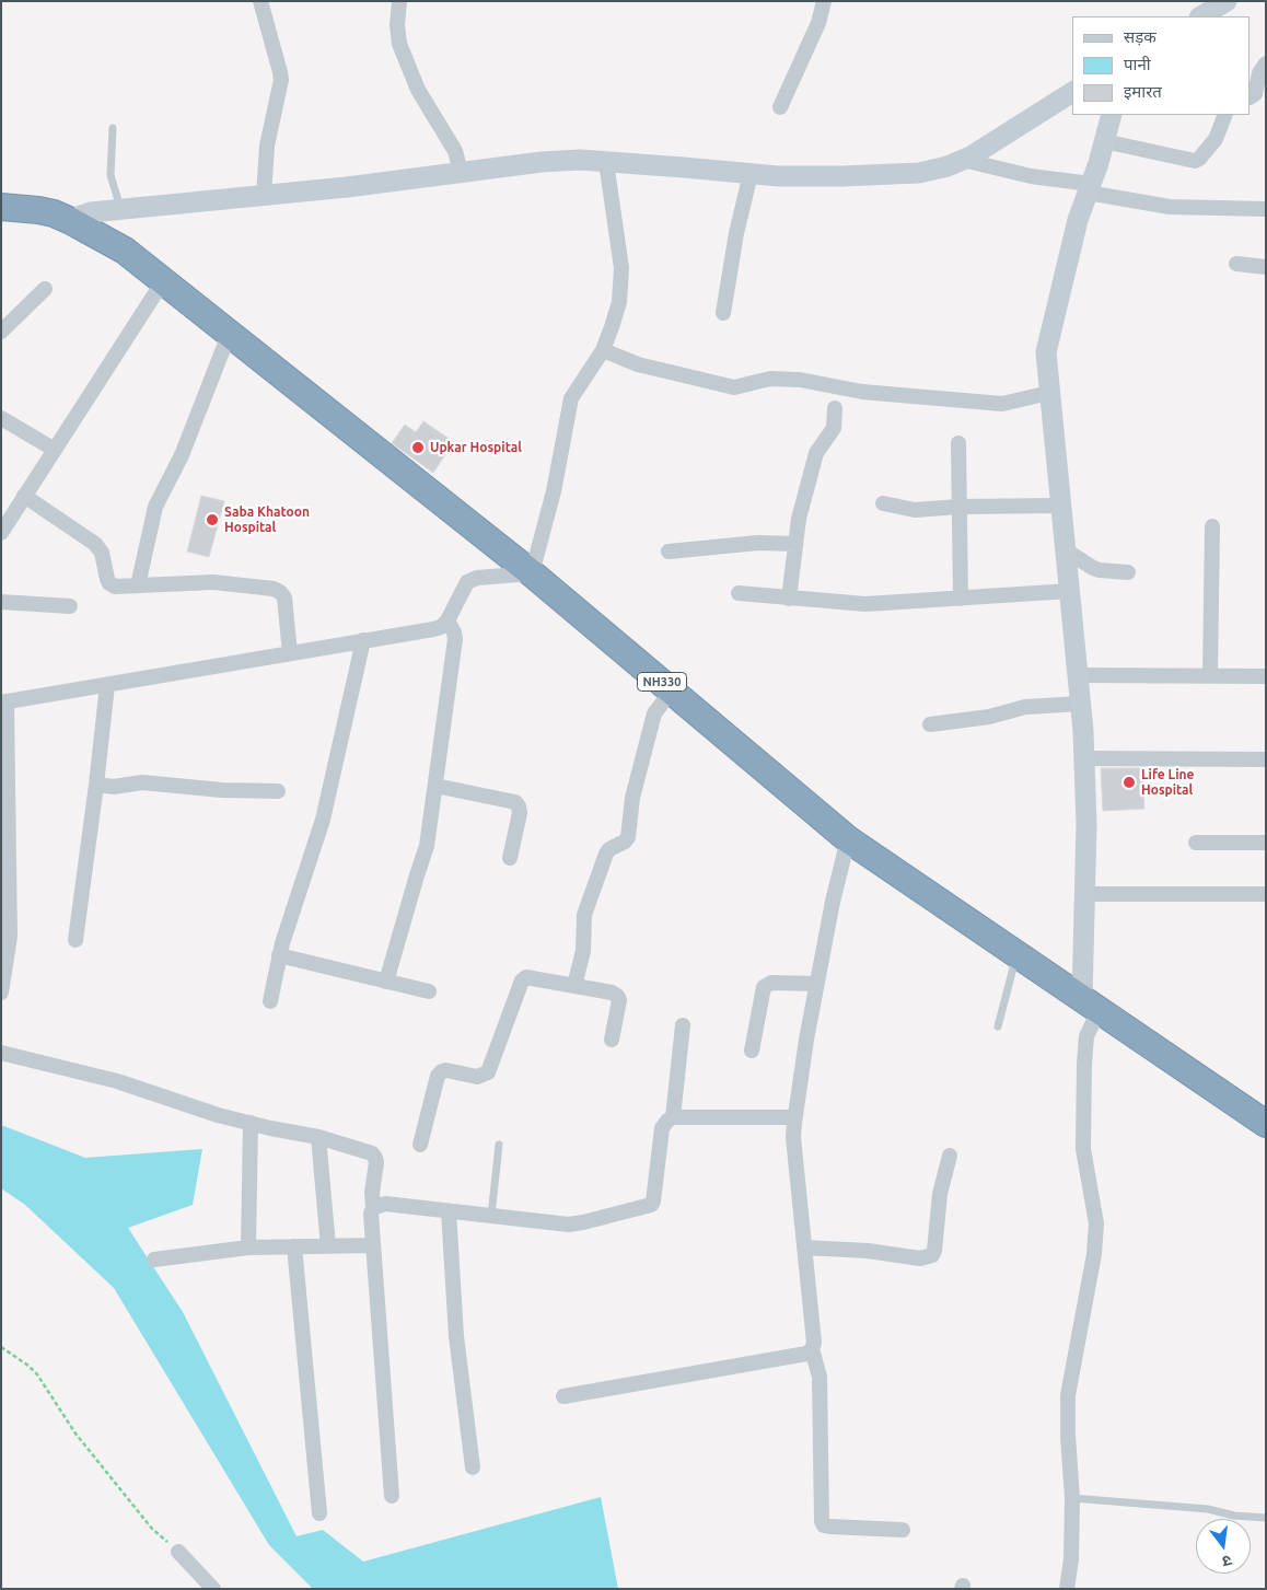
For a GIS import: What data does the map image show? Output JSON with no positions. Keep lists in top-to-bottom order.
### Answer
{
  "streets": {
    "highway": ["NH330"]
  },
  "places": ["Upkar Hospital", "Saba Khatoon Hospital", "Life Line Hospital"],
  "legend": ["सड़क", "पानी", "इमारत"],
  "north": "bottom"
}
